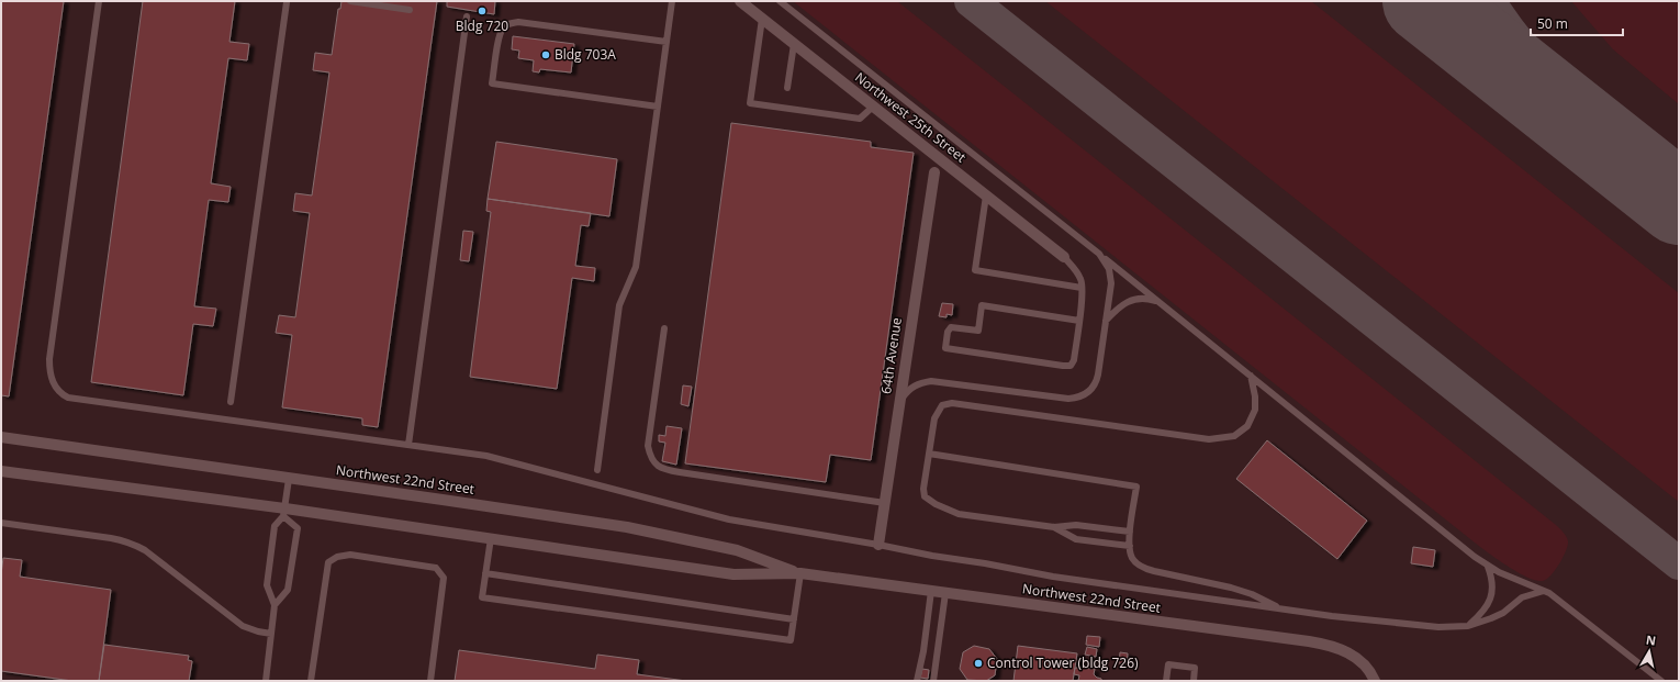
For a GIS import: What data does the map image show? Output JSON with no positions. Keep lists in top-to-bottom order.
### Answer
{
  "streets": {
    "street": ["Northwest 25th Street", "64th Avenue", "Northwest 22nd Street"]
  },
  "places": ["Bldg 720", "Bldg 703A", "Control Tower (bldg 726)"],
  "scale_bar": "50 m",
  "north": "top"
}
